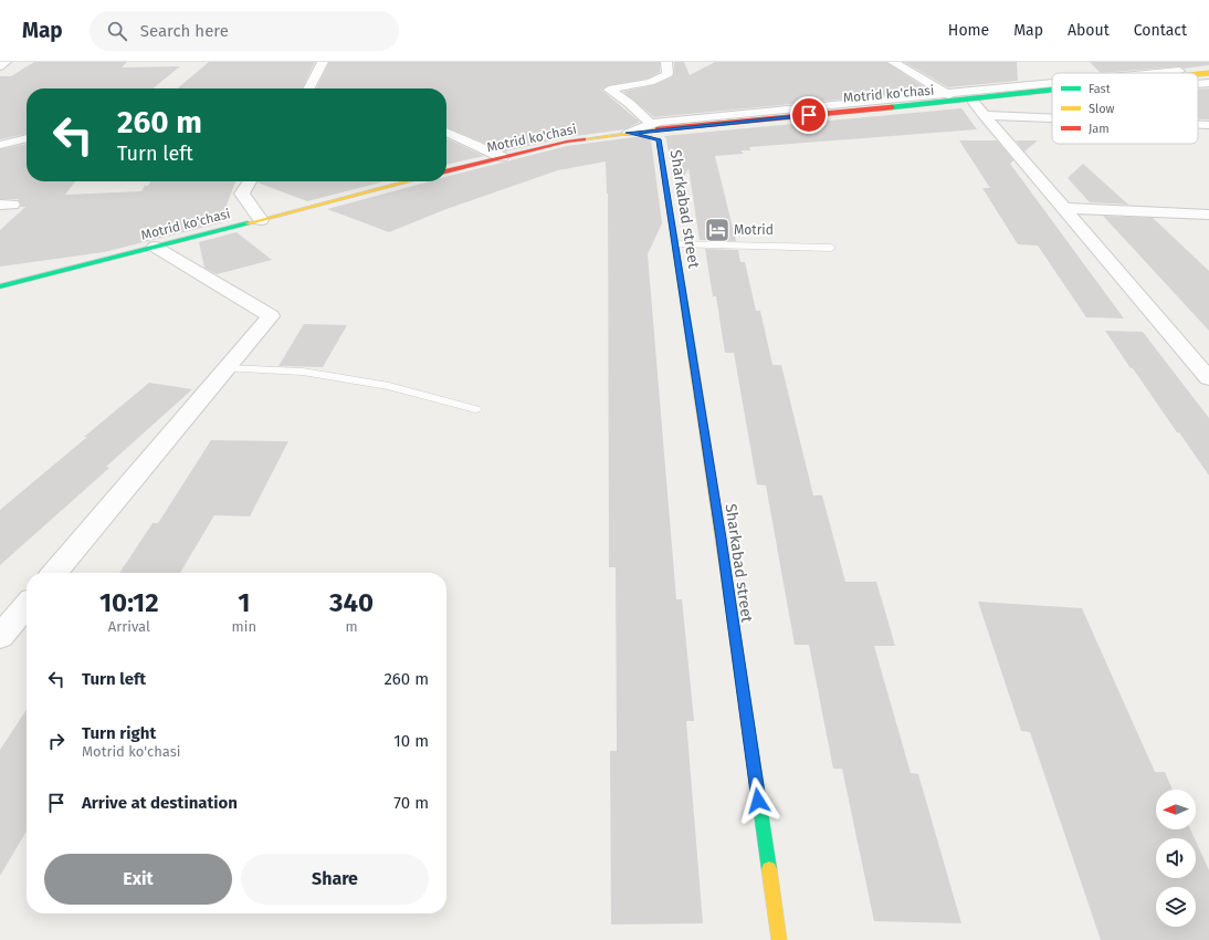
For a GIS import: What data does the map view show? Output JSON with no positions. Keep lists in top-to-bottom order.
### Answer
{
  "streets": {
    "main road": ["Motrid ko'chasi", "Sharkabad street"]
  },
  "crossings": [
    ["Motrid ko'chasi", "Sharkabad street"]
  ],
  "places": {
    "hotel": ["Motrid"]
  },
  "legend": ["Fast", "Slow", "Jam"],
  "north": "left",
  "page": {
    "header": "Map",
    "search": "Search here",
    "nav": [
      "Home",
      "Map",
      "About",
      "Contact"
    ],
    "turn": ["260 m", "Turn left"],
    "eta": [
      "10:12",
      "Arrival",
      "1",
      "min",
      "340",
      "m"
    ],
    "list": [
      {
        "name": "Turn left",
        "value": "260 m"
      },
      {
        "name": "Turn right",
        "note": "Motrid ko'chasi",
        "value": "10 m"
      },
      {
        "name": "Arrive at destination",
        "value": "70 m"
      }
    ],
    "buttons": ["Exit", "Share"]
  }
}
